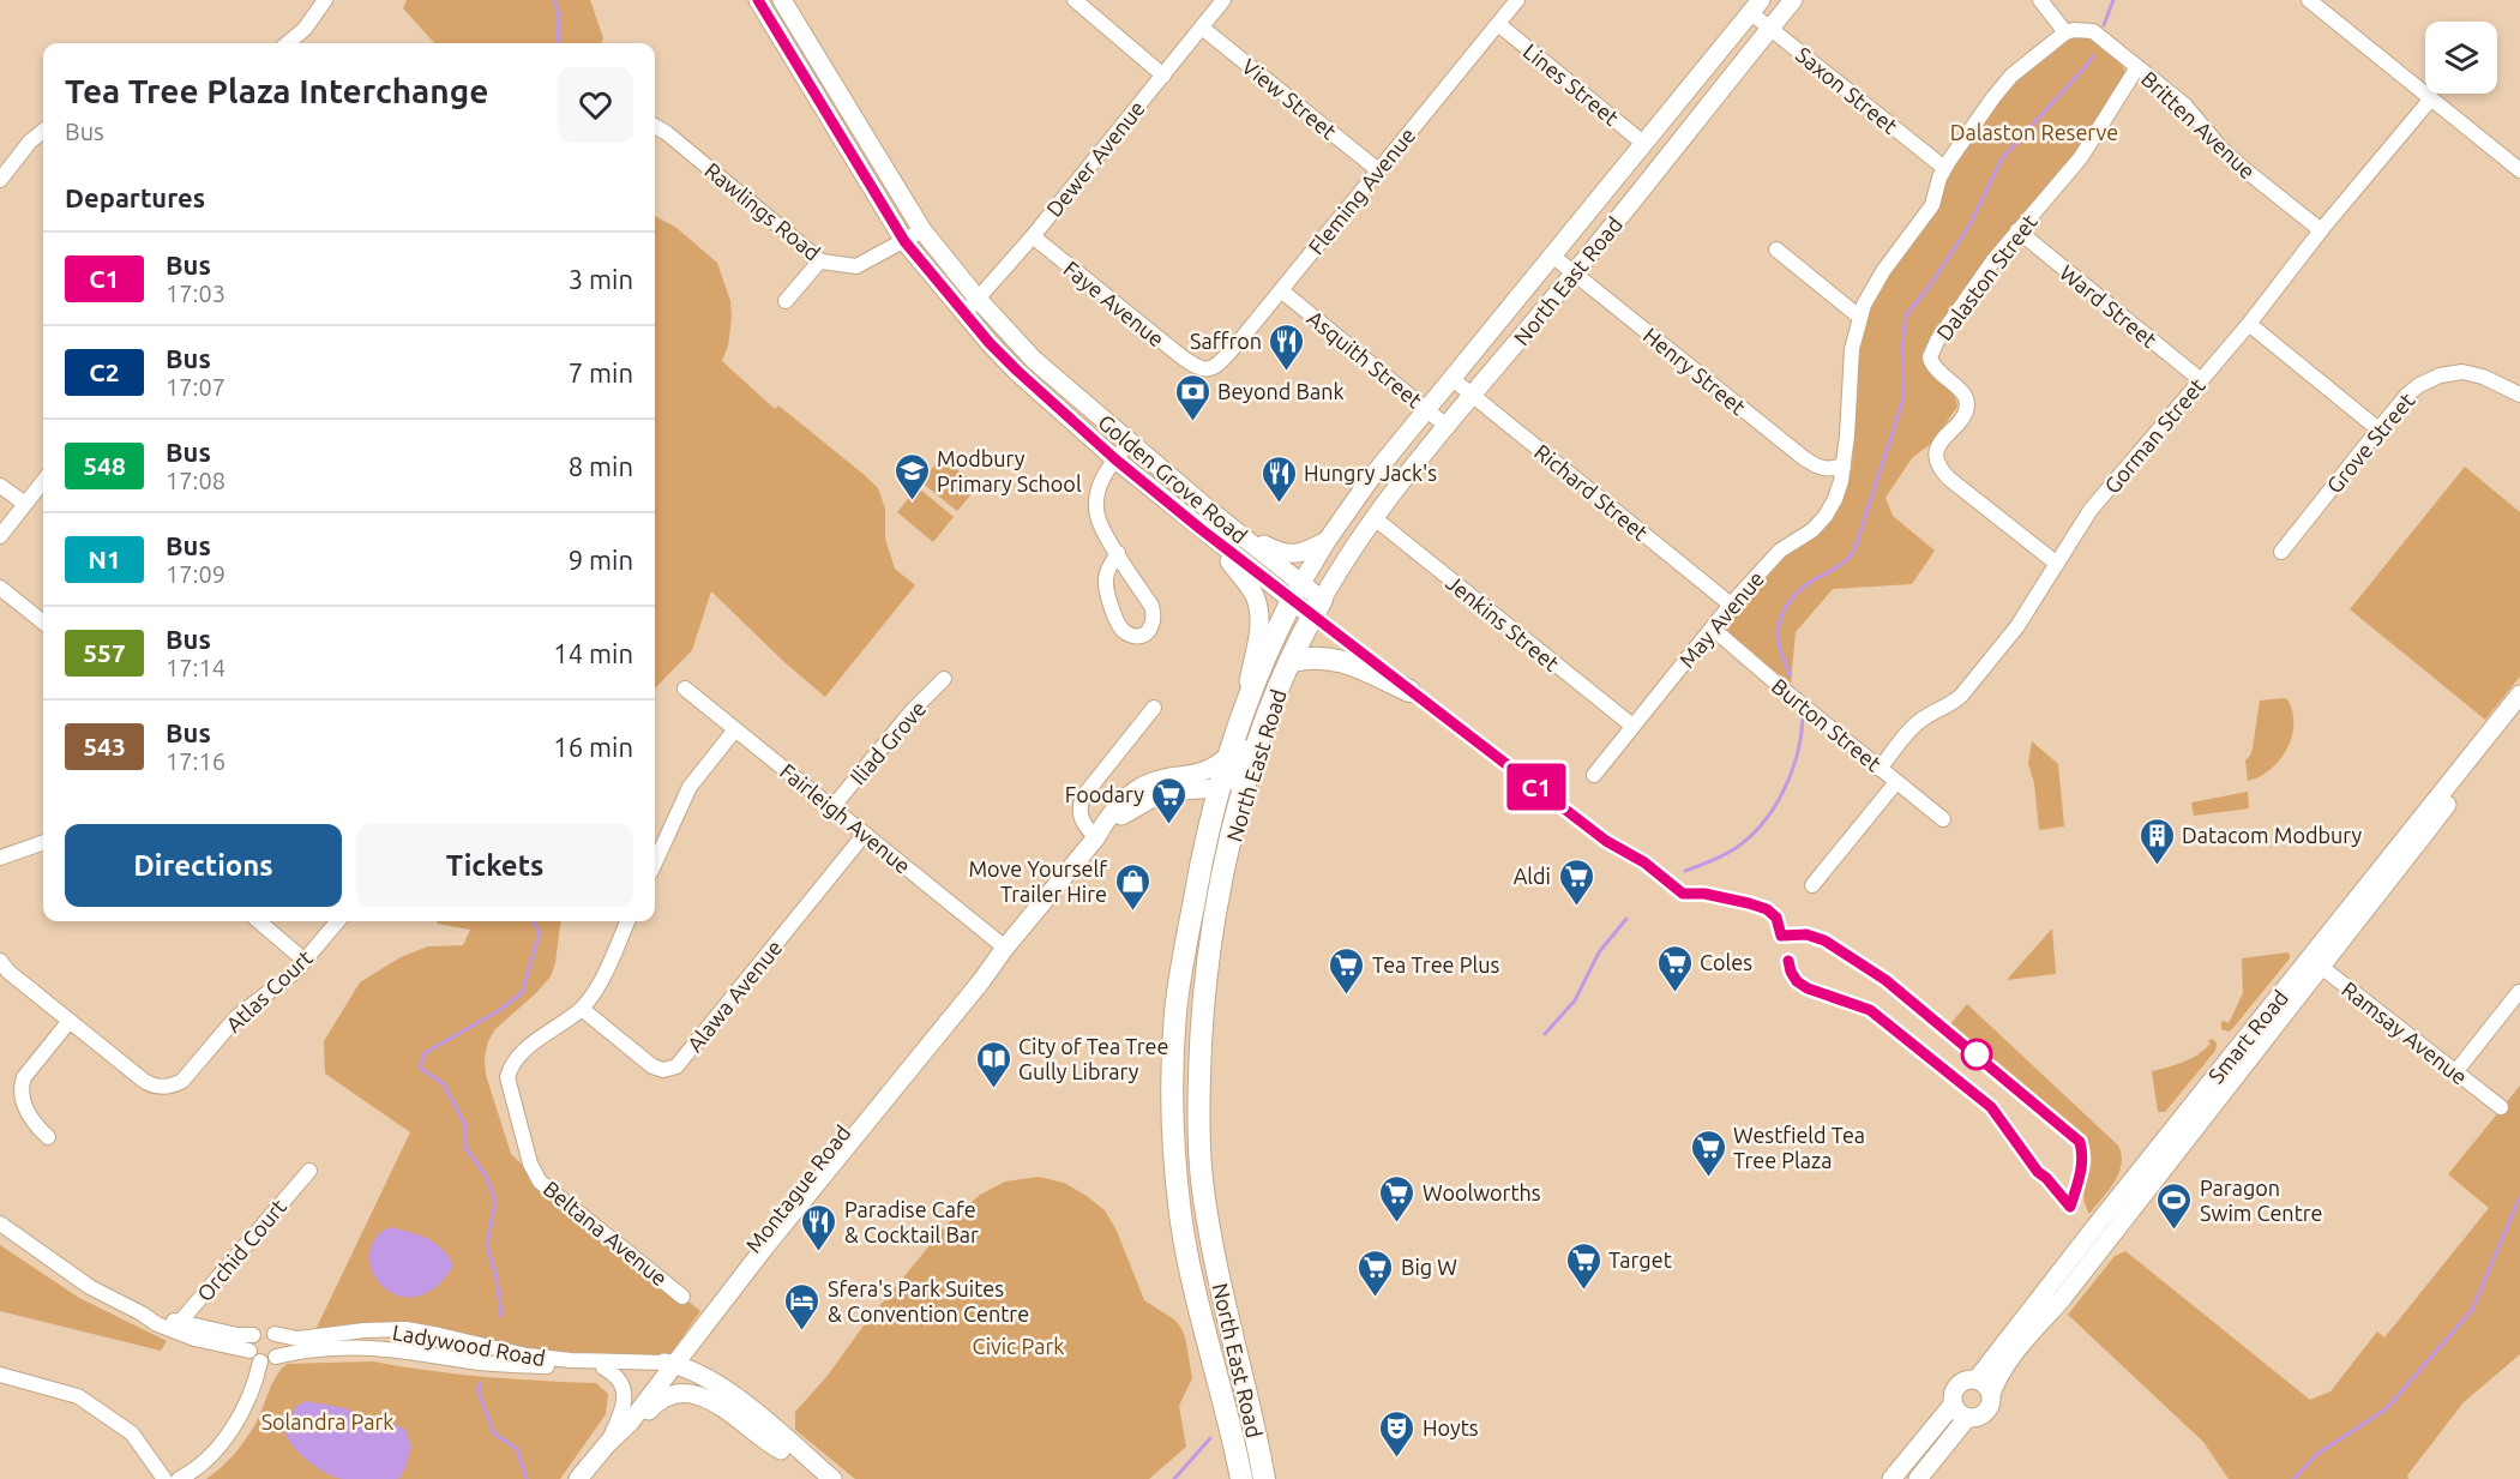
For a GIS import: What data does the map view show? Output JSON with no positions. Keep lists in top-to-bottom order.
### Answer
{
  "streets": {
    "highway": ["North East Road"],
    "main road": ["Golden Grove Road", "Smart Road", "Montague Road"],
    "street": [
      "Lines Street",
      "Saxon Street",
      "View Street",
      "Britten Avenue",
      "Dewer Avenue",
      "Fleming Avenue",
      "Rawlings Road",
      "Dalaston Street",
      "Faye Avenue",
      "Ward Street",
      "Asquith Street",
      "Henry Street",
      "Gorman Street",
      "Grove Street",
      "Richard Street",
      "May Avenue",
      "Jenkins Street",
      "Burton Street",
      "Iliad Grove",
      "Fairleigh Avenue",
      "Atlas Court",
      "Alawa Avenue",
      "Ramsay Avenue",
      "Beltana Avenue",
      "Orchid Court",
      "Ladywood Road"
    ]
  },
  "crossings": [
    ["Lines Street", "Fleming Avenue"],
    ["Lines Street", "North East Road"],
    ["Saxon Street", "North East Road"],
    ["Saxon Street", "May Avenue"],
    ["View Street", "Dewer Avenue"],
    ["View Street", "Fleming Avenue"],
    ["Britten Avenue", "Dalaston Street"],
    ["Britten Avenue", "Gorman Street"],
    ["Britten Avenue", "May Avenue"],
    ["Dewer Avenue", "Faye Avenue"],
    ["Dewer Avenue", "Golden Grove Road"],
    ["Fleming Avenue", "Faye Avenue"],
    ["Fleming Avenue", "Asquith Street"],
    ["Rawlings Road", "Golden Grove Road"],
    ["Dalaston Street", "Ward Street"],
    ["Dalaston Street", "Gorman Street"],
    ["North East Road", "Asquith Street"],
    ["North East Road", "Henry Street"],
    ["North East Road", "Golden Grove Road"],
    ["North East Road", "Richard Street"],
    ["North East Road", "Jenkins Street"],
    ["North East Road", "Montague Road"],
    ["Ward Street", "Gorman Street"],
    ["Henry Street", "May Avenue"],
    ["Gorman Street", "Burton Street"],
    ["Richard Street", "May Avenue"],
    ["May Avenue", "Jenkins Street"],
    ["May Avenue", "Burton Street"],
    ["Iliad Grove", "Fairleigh Avenue"],
    ["Fairleigh Avenue", "Alawa Avenue"],
    ["Fairleigh Avenue", "Montague Road"],
    ["Alawa Avenue", "Beltana Avenue"],
    ["Ramsay Avenue", "Smart Road"],
    ["Montague Road", "Ladywood Road"]
  ],
  "parks": ["Dalaston Reserve", "Civic Park", "Solandra Park"],
  "places": {
    "restaurant": ["Saffron", "Hungry Jack's", "Paradise Cafe & Cocktail Bar"],
    "bank": ["Beyond Bank"],
    "school or university": ["Modbury Primary School"],
    "supermarket": [
      "Foodary",
      "Aldi",
      "Coles",
      "Tea Tree Plus",
      "Westfield Tea Tree Plaza",
      "Woolworths",
      "Target",
      "Big W"
    ],
    "building": ["Datacom Modbury"],
    "shop": ["Move Yourself Trailer Hire"],
    "library": ["City of Tea Tree Gully Library"],
    "sports": ["Paragon Swim Centre"],
    "hotel": ["Sfera's Park Suites & Convention Centre"],
    "theatre": ["Hoyts"]
  },
  "lines": ["bus line C1"],
  "page": {
    "on_map": "C1",
    "heading": [
      ["Tea Tree Plaza Interchange", "Bus"],
      "Departures"
    ],
    "list": [
      {
        "mark": "C1",
        "name": "Bus",
        "note": "17:03",
        "value": "3 min"
      },
      {
        "mark": "C2",
        "name": "Bus",
        "note": "17:07",
        "value": "7 min"
      },
      {
        "mark": "548",
        "name": "Bus",
        "note": "17:08",
        "value": "8 min"
      },
      {
        "mark": "N1",
        "name": "Bus",
        "note": "17:09",
        "value": "9 min"
      },
      {
        "mark": "557",
        "name": "Bus",
        "note": "17:14",
        "value": "14 min"
      },
      {
        "mark": "543",
        "name": "Bus",
        "note": "17:16",
        "value": "16 min"
      }
    ],
    "buttons": ["Directions", "Tickets"]
  }
}
